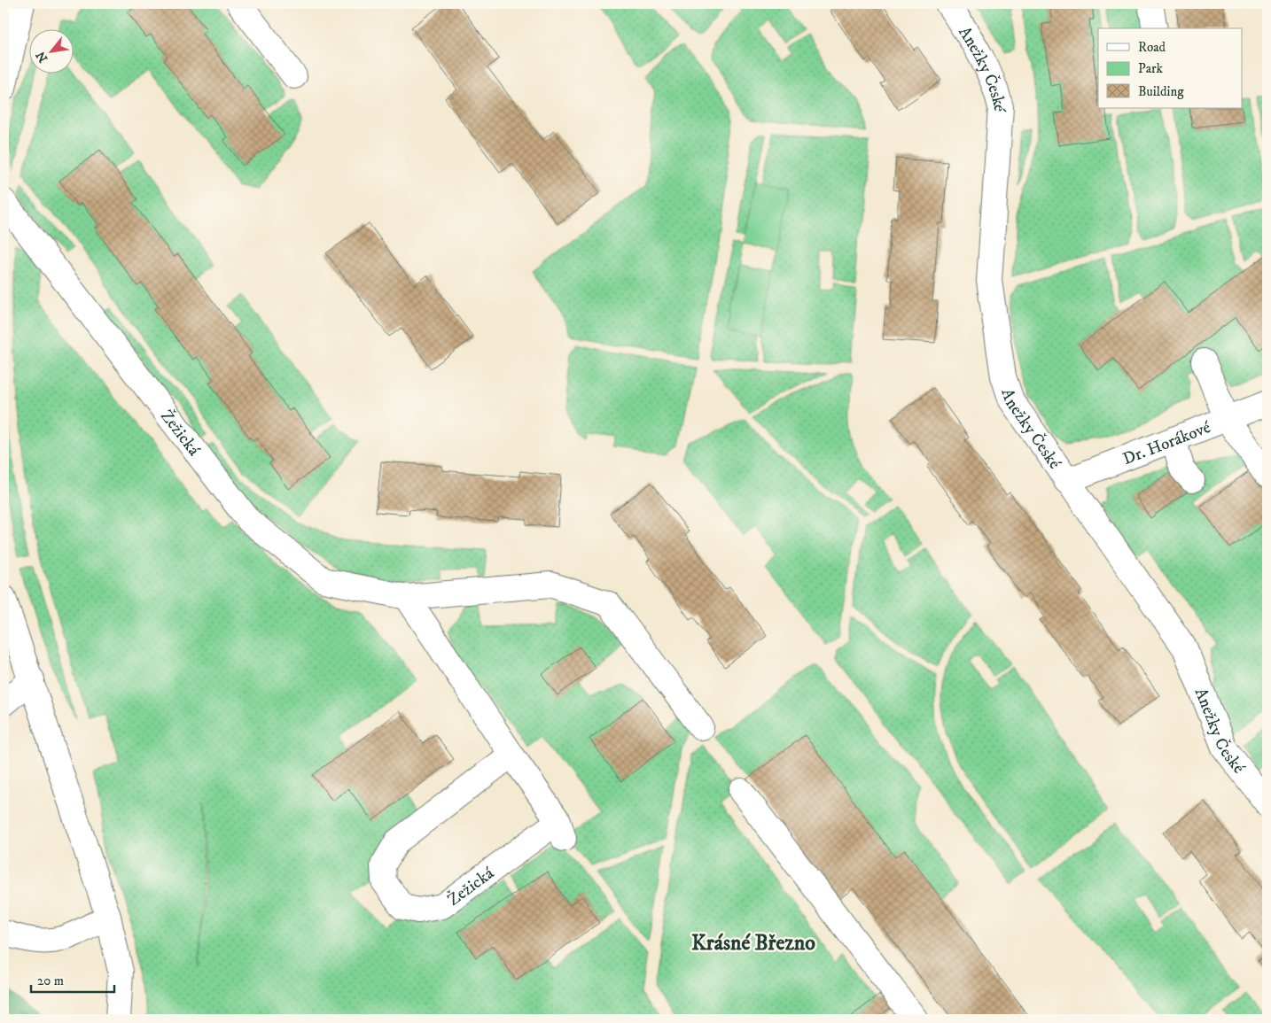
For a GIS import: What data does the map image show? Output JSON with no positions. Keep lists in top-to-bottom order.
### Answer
{
  "streets": {
    "street": ["Anežky České", "Žežická", "Dr. Horákové"]
  },
  "crossings": [
    ["Anežky České", "Dr. Horákové"]
  ],
  "districts": ["Krásné Březno"],
  "legend": ["Road", "Park", "Building"],
  "scale_bar": "20 m",
  "north": "bottom left"
}
